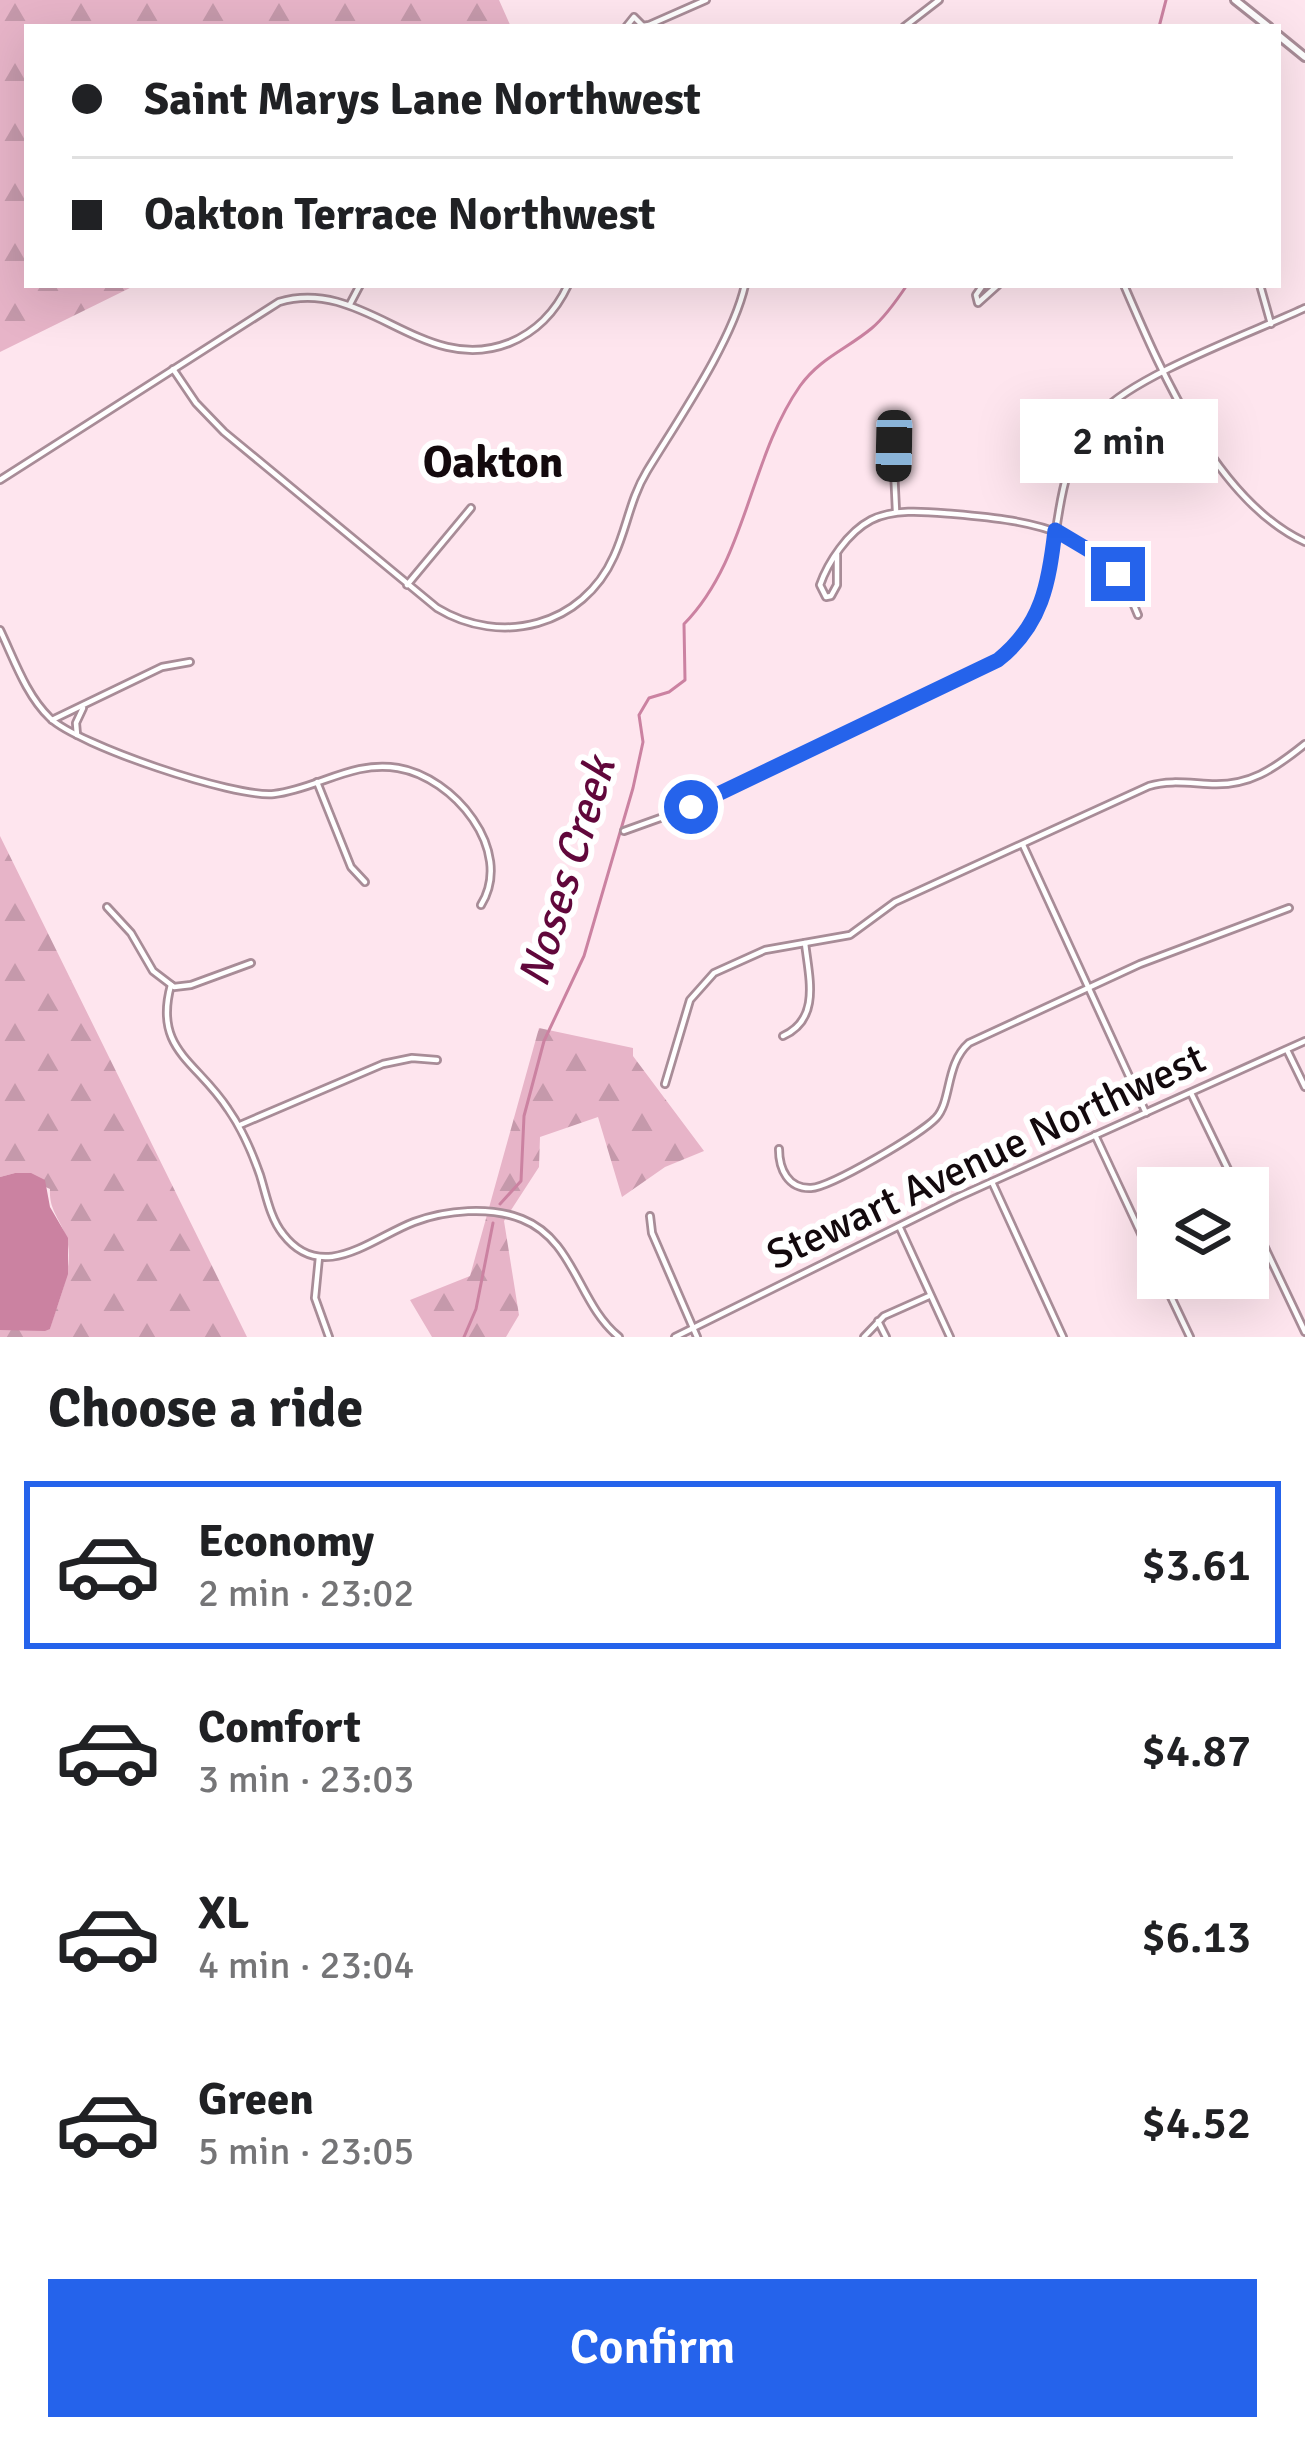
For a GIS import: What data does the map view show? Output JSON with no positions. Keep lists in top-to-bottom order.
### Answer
{
  "streets": {
    "street": ["Stewart Avenue Northwest"]
  },
  "districts": ["Oakton"],
  "water": ["Noses Creek"],
  "page": {
    "banner": ["Saint Marys Lane Northwest", "Oakton Terrace Northwest"],
    "bubble": "2 min",
    "heading": "Choose a ride",
    "list": [
      {
        "name": "Economy",
        "note": "2 min · 23:02",
        "value": "$3.61"
      },
      {
        "name": "Comfort",
        "note": "3 min · 23:03",
        "value": "$4.87"
      },
      {
        "name": "XL",
        "note": "4 min · 23:04",
        "value": "$6.13"
      },
      {
        "name": "Green",
        "note": "5 min · 23:05",
        "value": "$4.52"
      }
    ],
    "buttons": "Confirm"
  }
}
